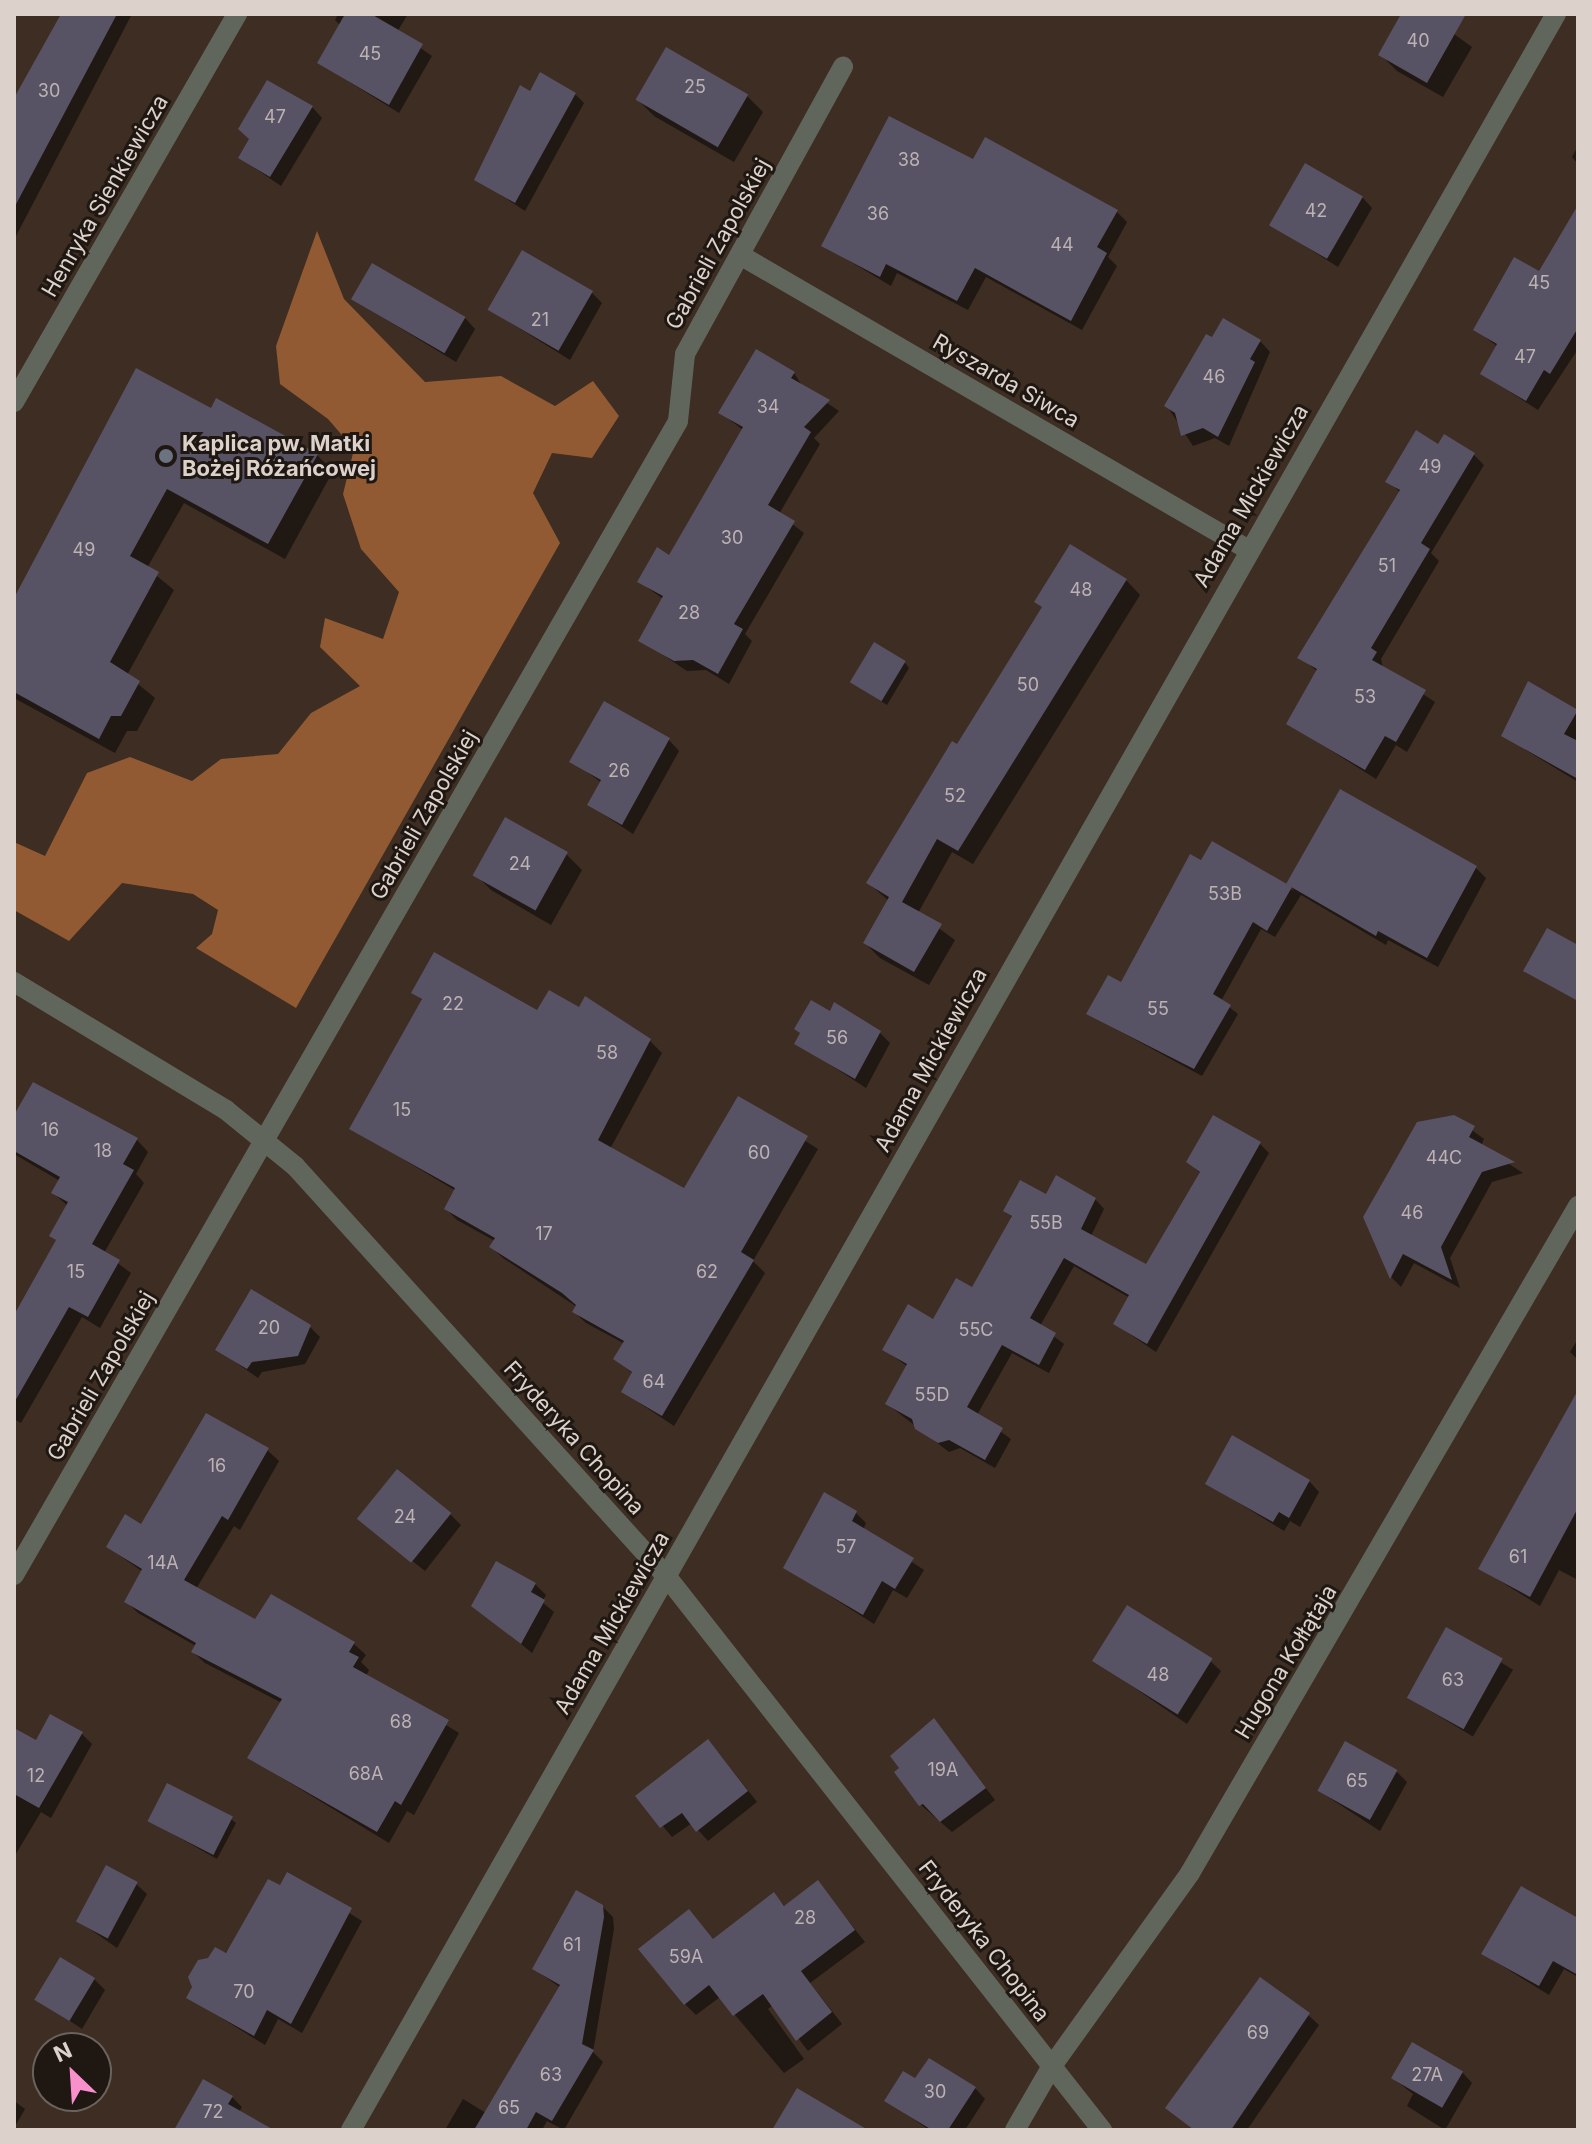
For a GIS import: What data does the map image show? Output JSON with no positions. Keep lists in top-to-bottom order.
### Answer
{
  "streets": {
    "street": [
      "Henryka Sienkiewicza",
      "Gabrieli Zapolskiej",
      "Ryszarda Siwca",
      "Adama Mickiewicza",
      "Fryderyka Chopina",
      "Hugona Kołłątaja"
    ]
  },
  "crossings": [
    ["Gabrieli Zapolskiej", "Ryszarda Siwca"],
    ["Gabrieli Zapolskiej", "Fryderyka Chopina"],
    ["Ryszarda Siwca", "Adama Mickiewicza"],
    ["Adama Mickiewicza", "Fryderyka Chopina"],
    ["Fryderyka Chopina", "Hugona Kołłątaja"]
  ],
  "places": ["Kaplica pw. Matki Bożej Różańcowej"],
  "house_numbers": [
    "40",
    "45",
    "25",
    "30",
    "47",
    "38",
    "42",
    "36",
    "44",
    "45",
    "21",
    "47",
    "46",
    "34",
    "49",
    "30",
    "49",
    "51",
    "48",
    "28",
    "50",
    "53",
    "26",
    "52",
    "24",
    "53B",
    "22",
    "55",
    "56",
    "58",
    "15",
    "16",
    "18",
    "60",
    "44C",
    "46",
    "55B",
    "17",
    "15",
    "62",
    "20",
    "55C",
    "64",
    "55D",
    "16",
    "24",
    "57",
    "61",
    "14A",
    "48",
    "63",
    "68",
    "19A",
    "68A",
    "12",
    "65",
    "28",
    "61",
    "59A",
    "70",
    "69",
    "63",
    "27A",
    "30",
    "65",
    "72"
  ],
  "north": "top left"
}
